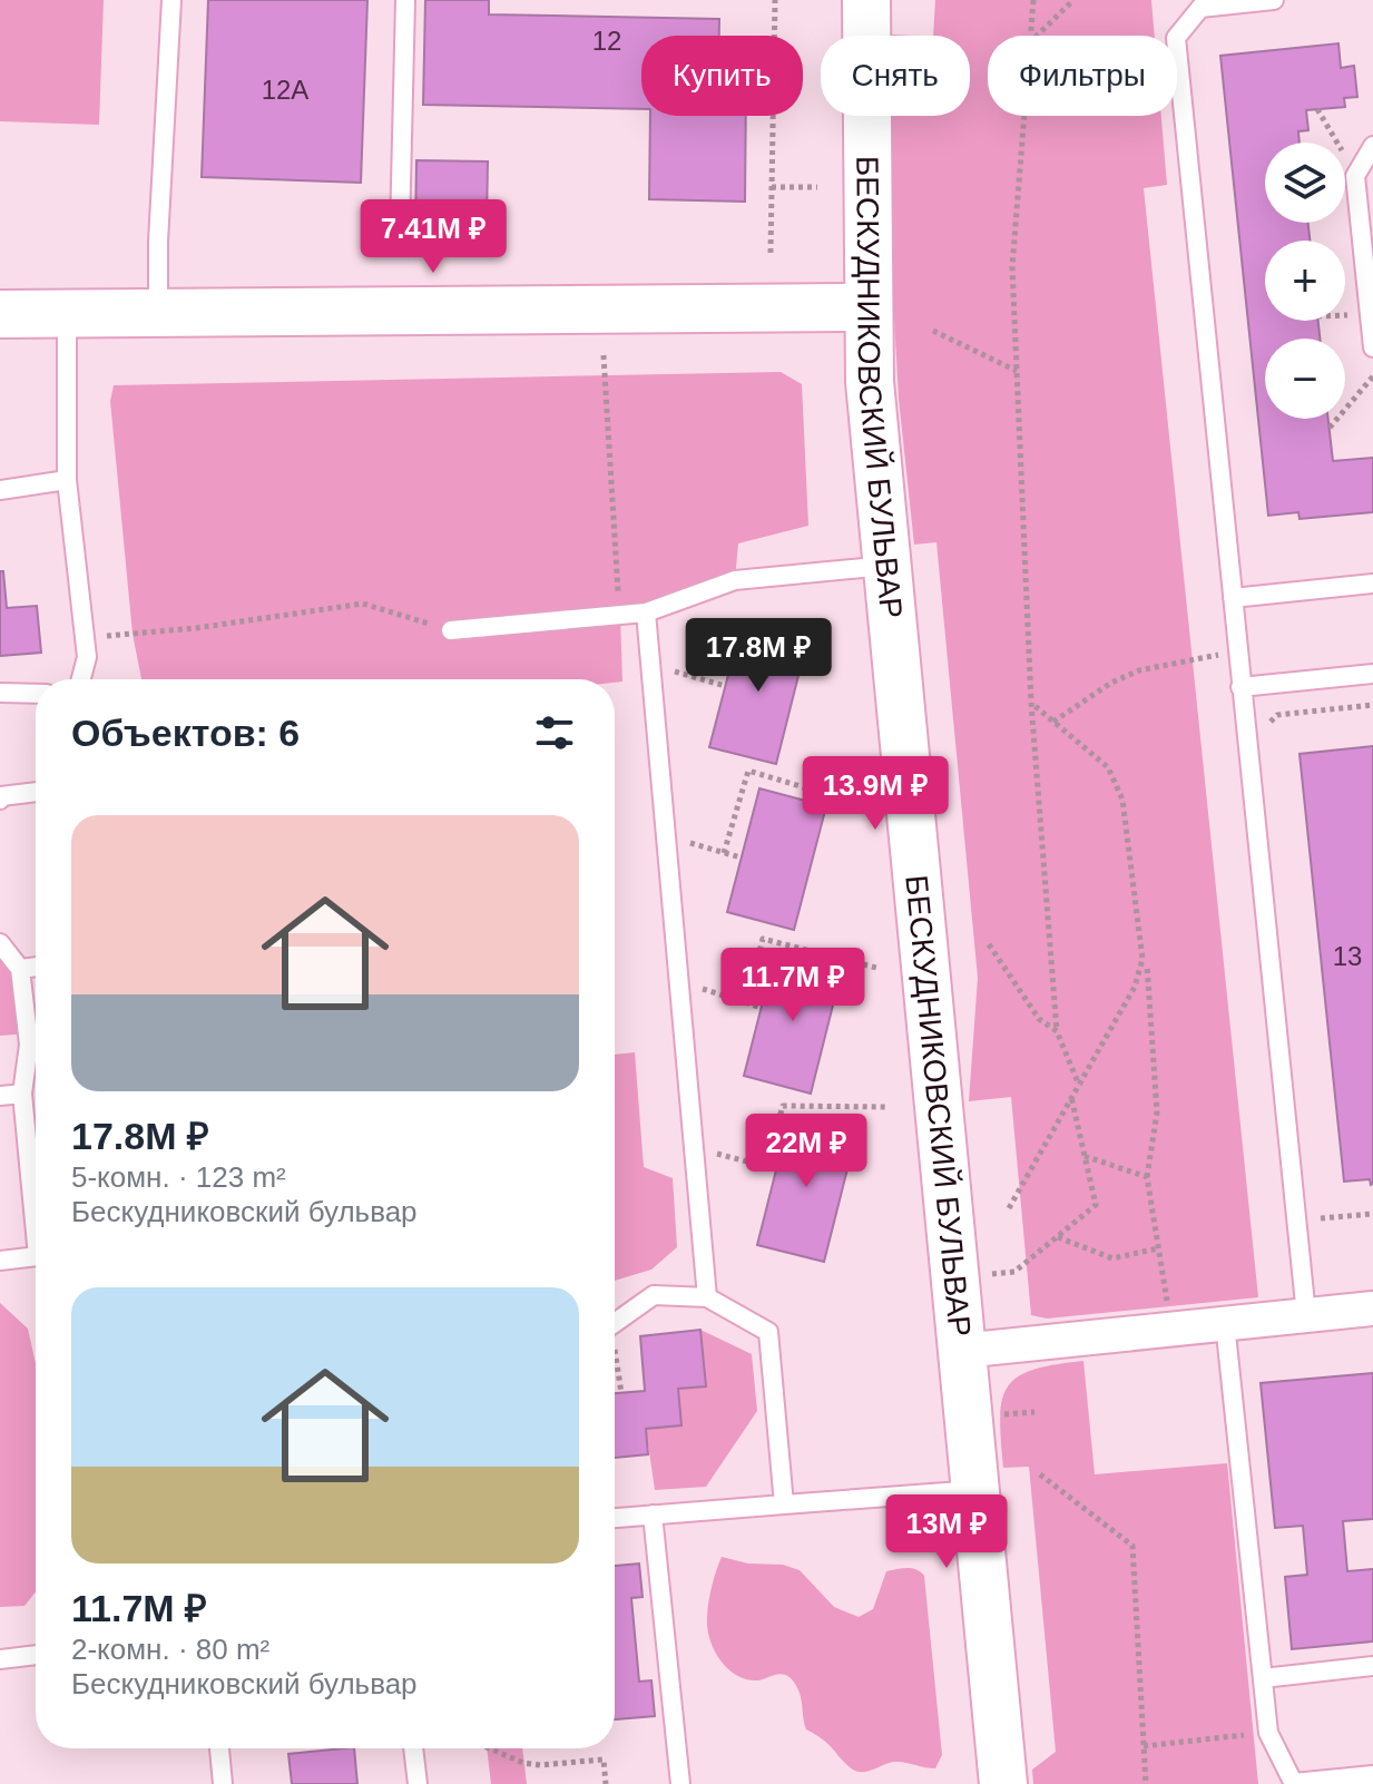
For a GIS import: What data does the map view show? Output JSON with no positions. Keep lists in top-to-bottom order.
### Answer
{
  "streets": {
    "street": ["БЕСКУДНИКОВСКИЙ БУЛЬВАР"]
  },
  "house_numbers": ["12", "12А", "13"],
  "page": {
    "chip": ["Купить", "Снять", "Фильтры"],
    "map_buttons": ["+", "−"],
    "price": [
      "7.41M ₽",
      "17.8M ₽",
      "13.9M ₽",
      "11.7M ₽",
      "22M ₽",
      "13M ₽"
    ],
    "heading": "Объектов: 6",
    "list": [
      {
        "name": "17.8M ₽",
        "note": "5-комн. · 123 m² · Бескудниковский бульвар"
      },
      {
        "name": "11.7M ₽",
        "note": "2-комн. · 80 m² · Бескудниковский бульвар"
      }
    ]
  }
}
